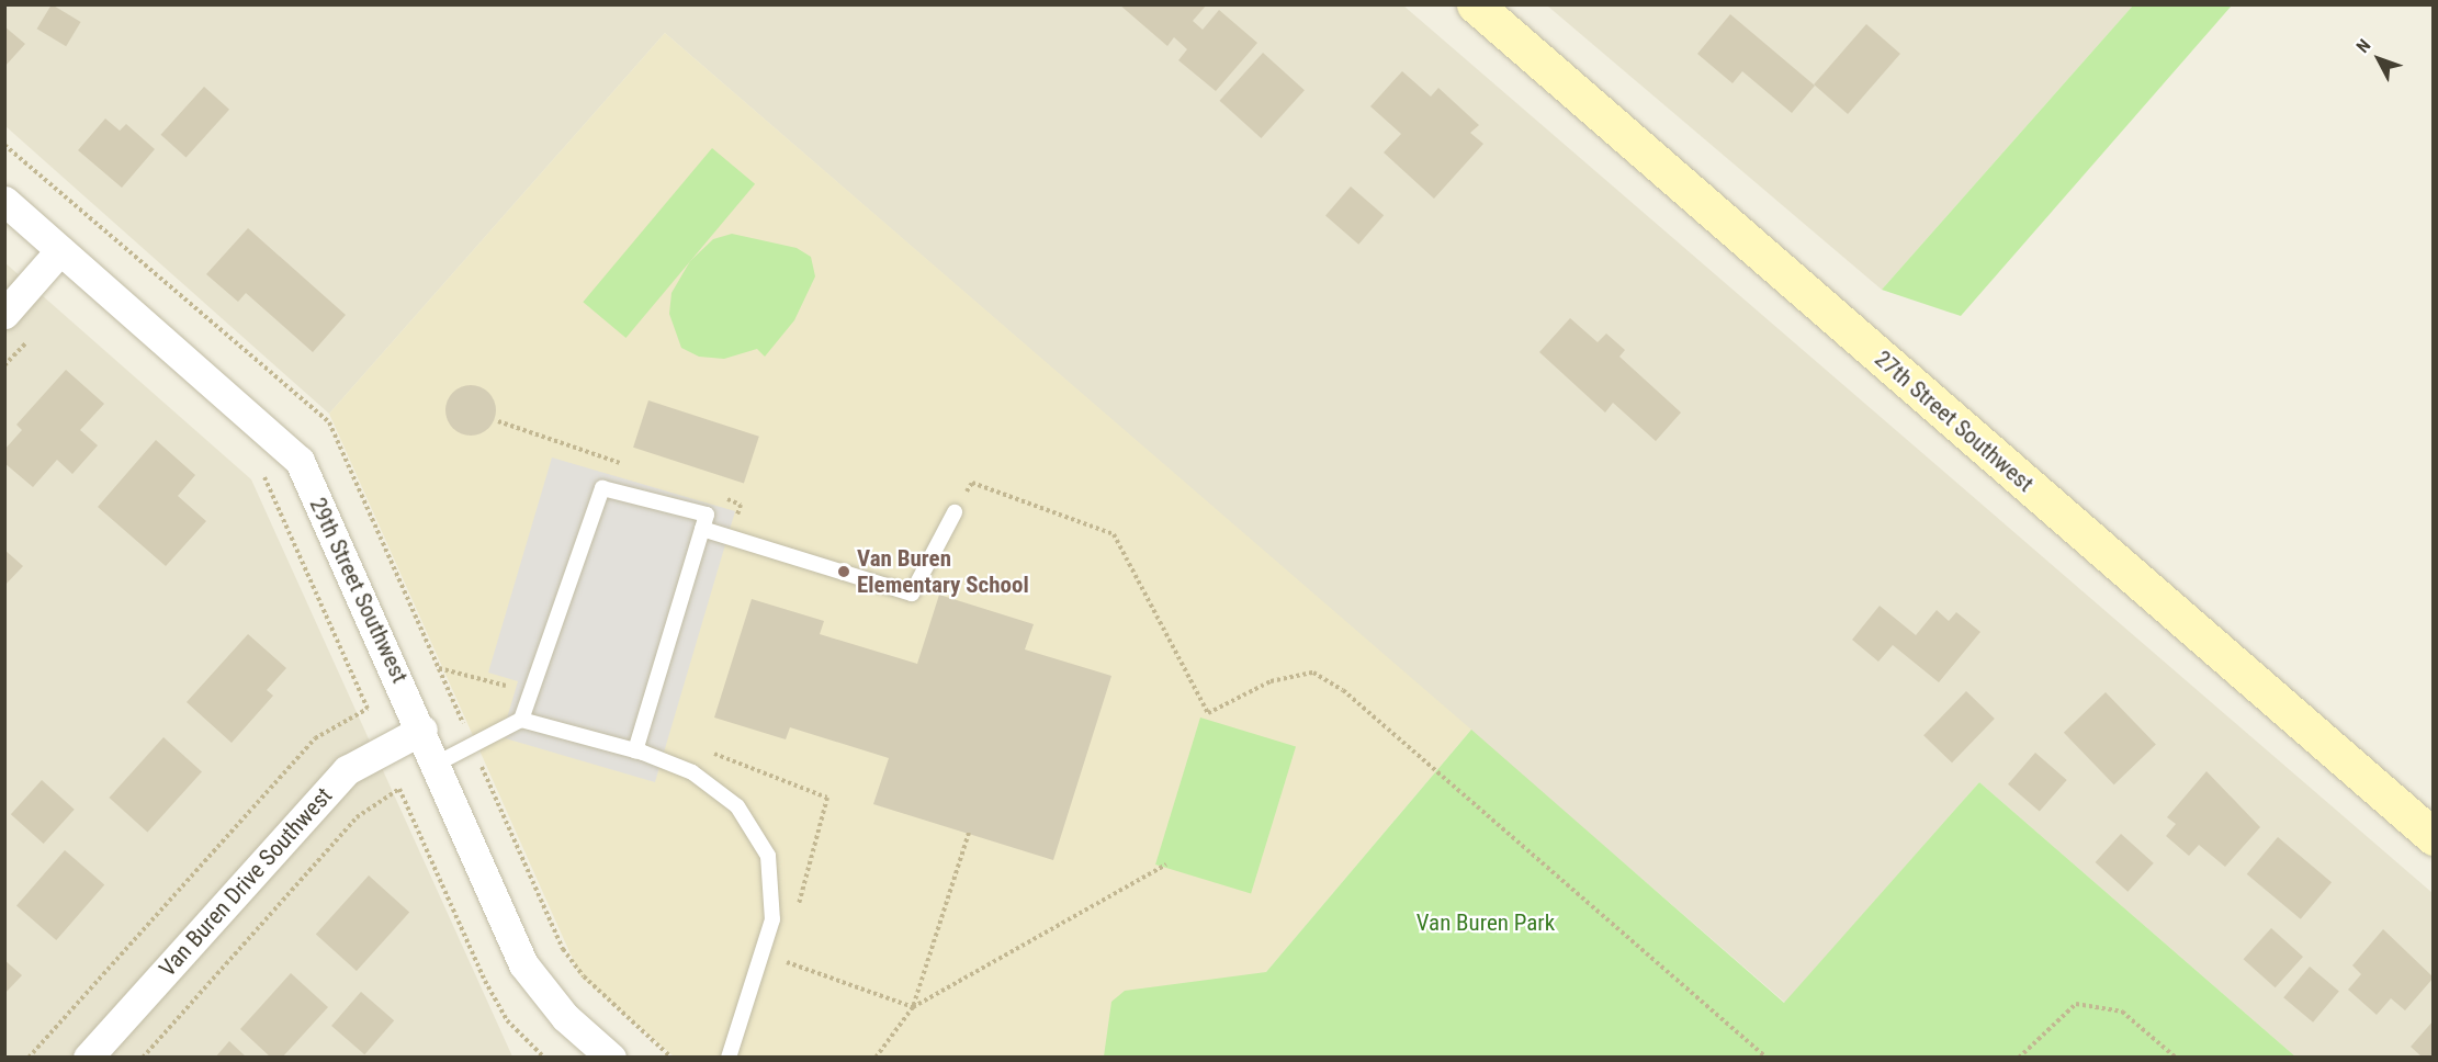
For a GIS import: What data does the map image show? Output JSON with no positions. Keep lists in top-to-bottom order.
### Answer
{
  "streets": {
    "street": ["27th Street Southwest", "29th Street Southwest", "Van Buren Drive Southwest"]
  },
  "crossings": [
    ["29th Street Southwest", "Van Buren Drive Southwest"]
  ],
  "parks": ["Van Buren Park"],
  "places": ["Van Buren Elementary School"],
  "north": "top left"
}
